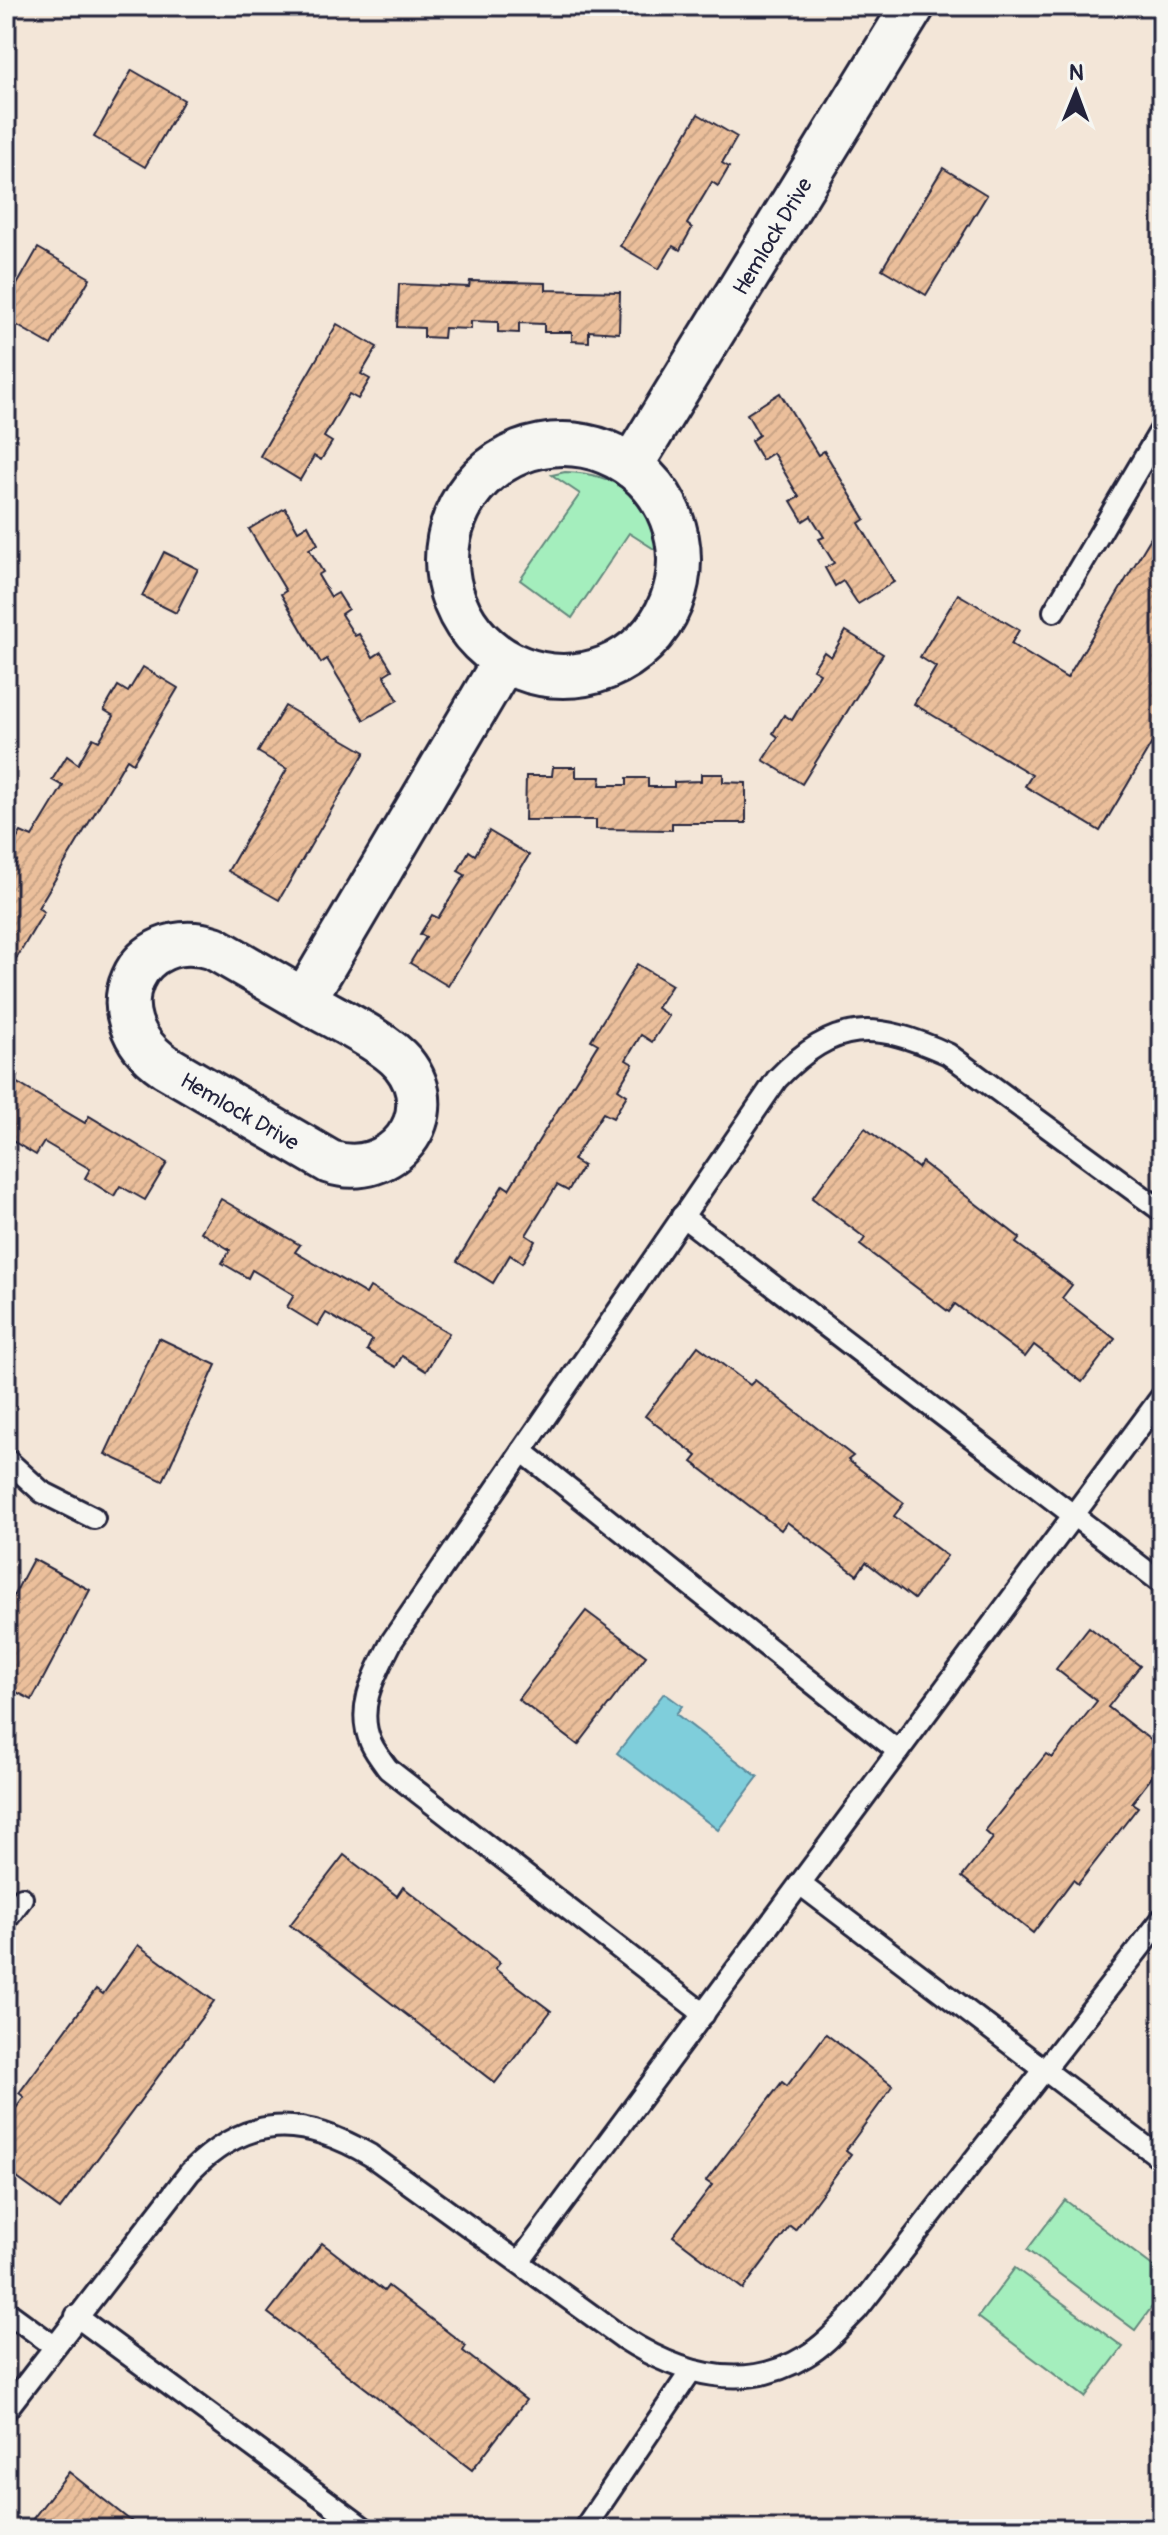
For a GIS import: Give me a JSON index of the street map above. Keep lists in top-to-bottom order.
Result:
{
  "streets": {
    "street": ["Hemlock Drive"]
  },
  "north": "top"
}
